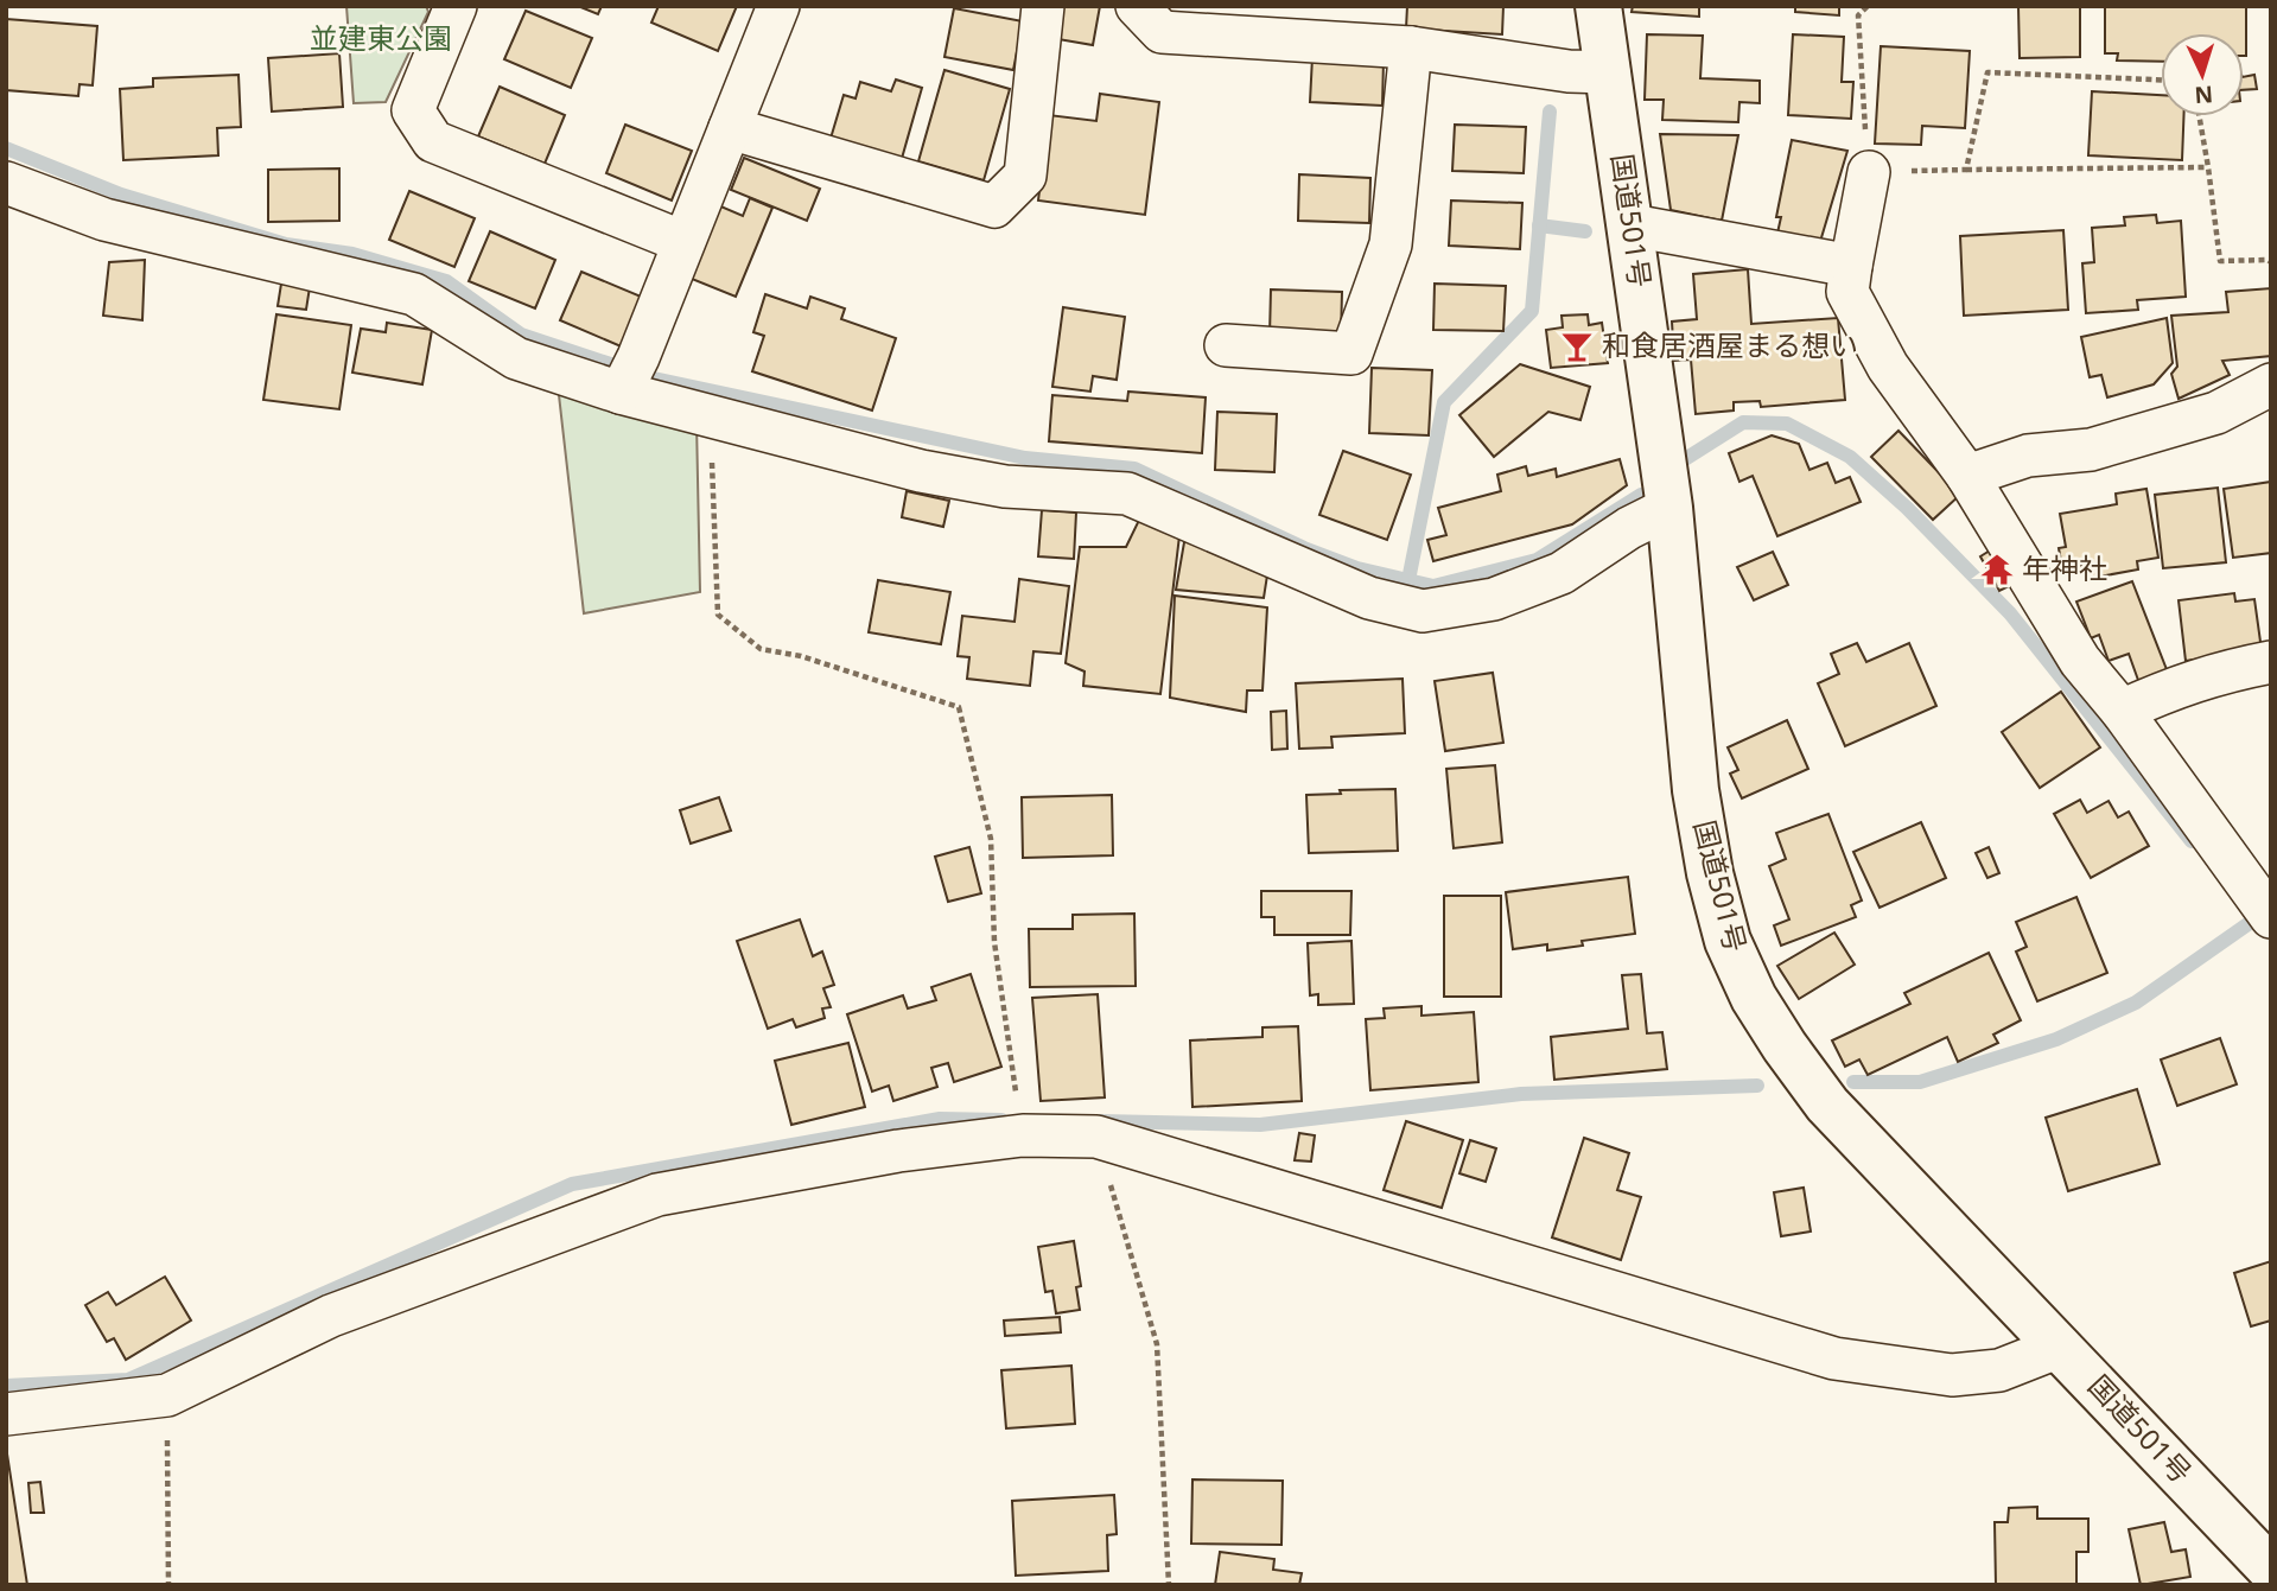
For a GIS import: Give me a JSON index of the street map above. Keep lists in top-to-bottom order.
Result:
{
  "streets": {
    "highway": ["国道501号"]
  },
  "parks": ["並建東公園"],
  "places": {
    "bar": ["和食居酒屋まる想い"],
    "temple": ["年神社"]
  },
  "north": "bottom"
}
